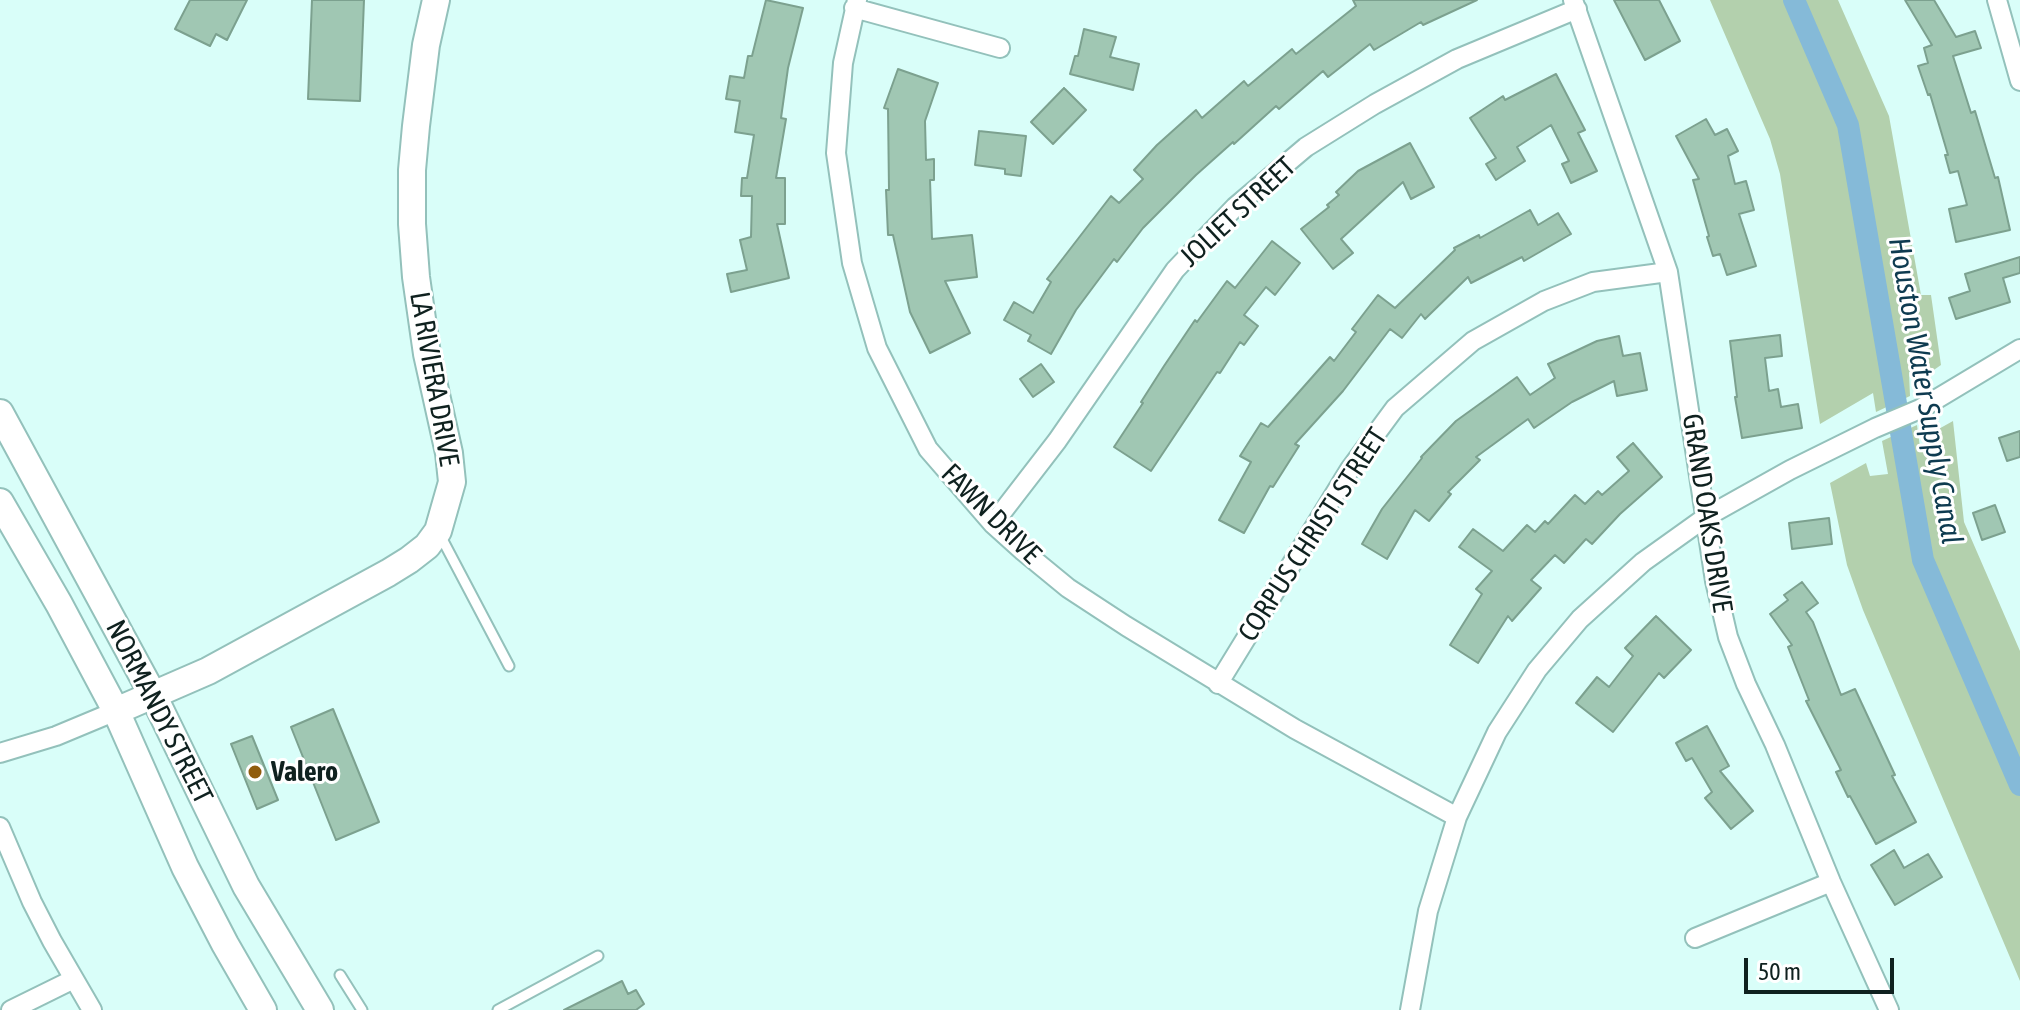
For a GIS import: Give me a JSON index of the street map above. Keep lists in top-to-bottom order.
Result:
{
  "streets": {
    "main road": ["LA RIVIERA DRIVE", "NORMANDY STREET"],
    "street": [
      "JOLIET STREET",
      "GRAND OAKS DRIVE",
      "FAWN DRIVE",
      "CORPUS CHRISTI STREET"
    ]
  },
  "crossings": [
    ["JOLIET STREET", "GRAND OAKS DRIVE"],
    ["JOLIET STREET", "FAWN DRIVE"],
    ["LA RIVIERA DRIVE", "NORMANDY STREET"],
    ["GRAND OAKS DRIVE", "CORPUS CHRISTI STREET"],
    ["FAWN DRIVE", "CORPUS CHRISTI STREET"]
  ],
  "water": ["Houston Water Supply Canal"],
  "places": ["Valero"],
  "scale_bar": "50 m"
}
